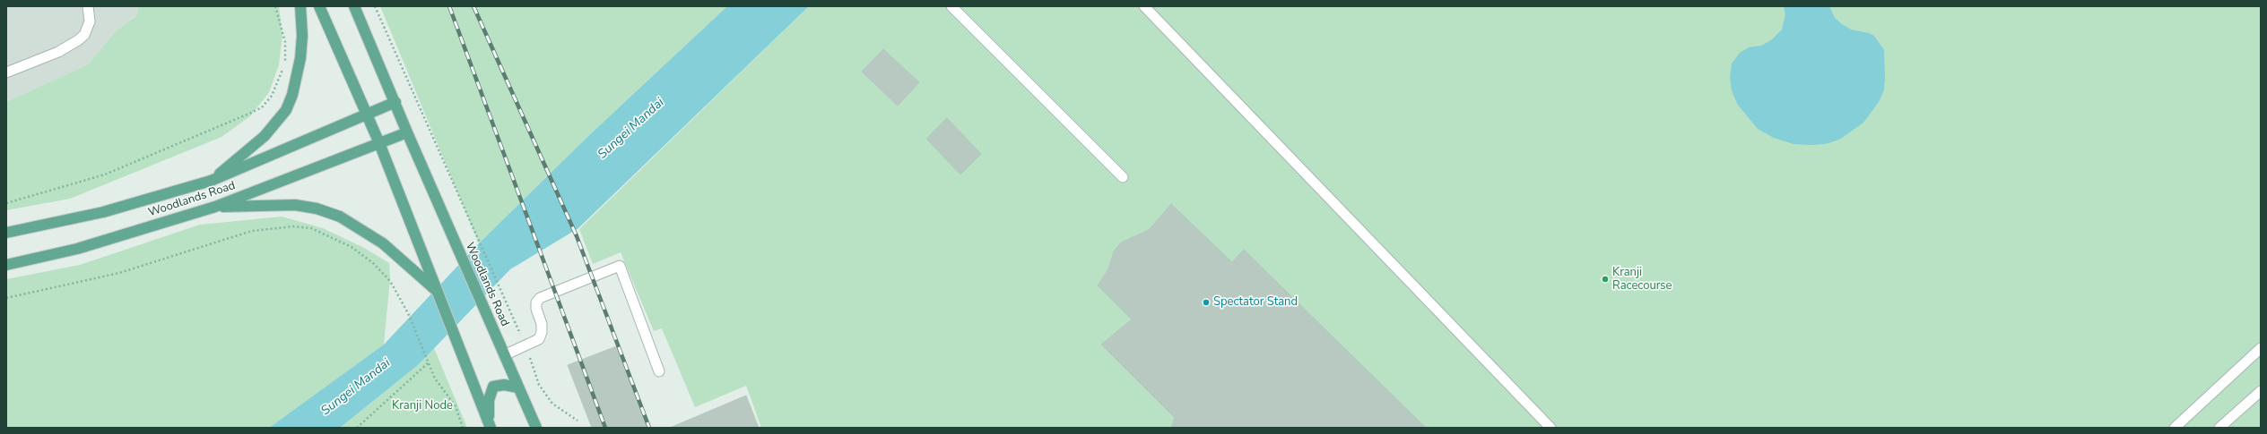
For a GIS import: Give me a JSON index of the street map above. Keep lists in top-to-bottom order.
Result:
{
  "streets": {
    "main road": ["Woodlands Road"]
  },
  "water": ["Sungei Mandai"],
  "parks": ["Kranji Node"],
  "places": ["Kranji Racecourse", "Spectator Stand"]
}
